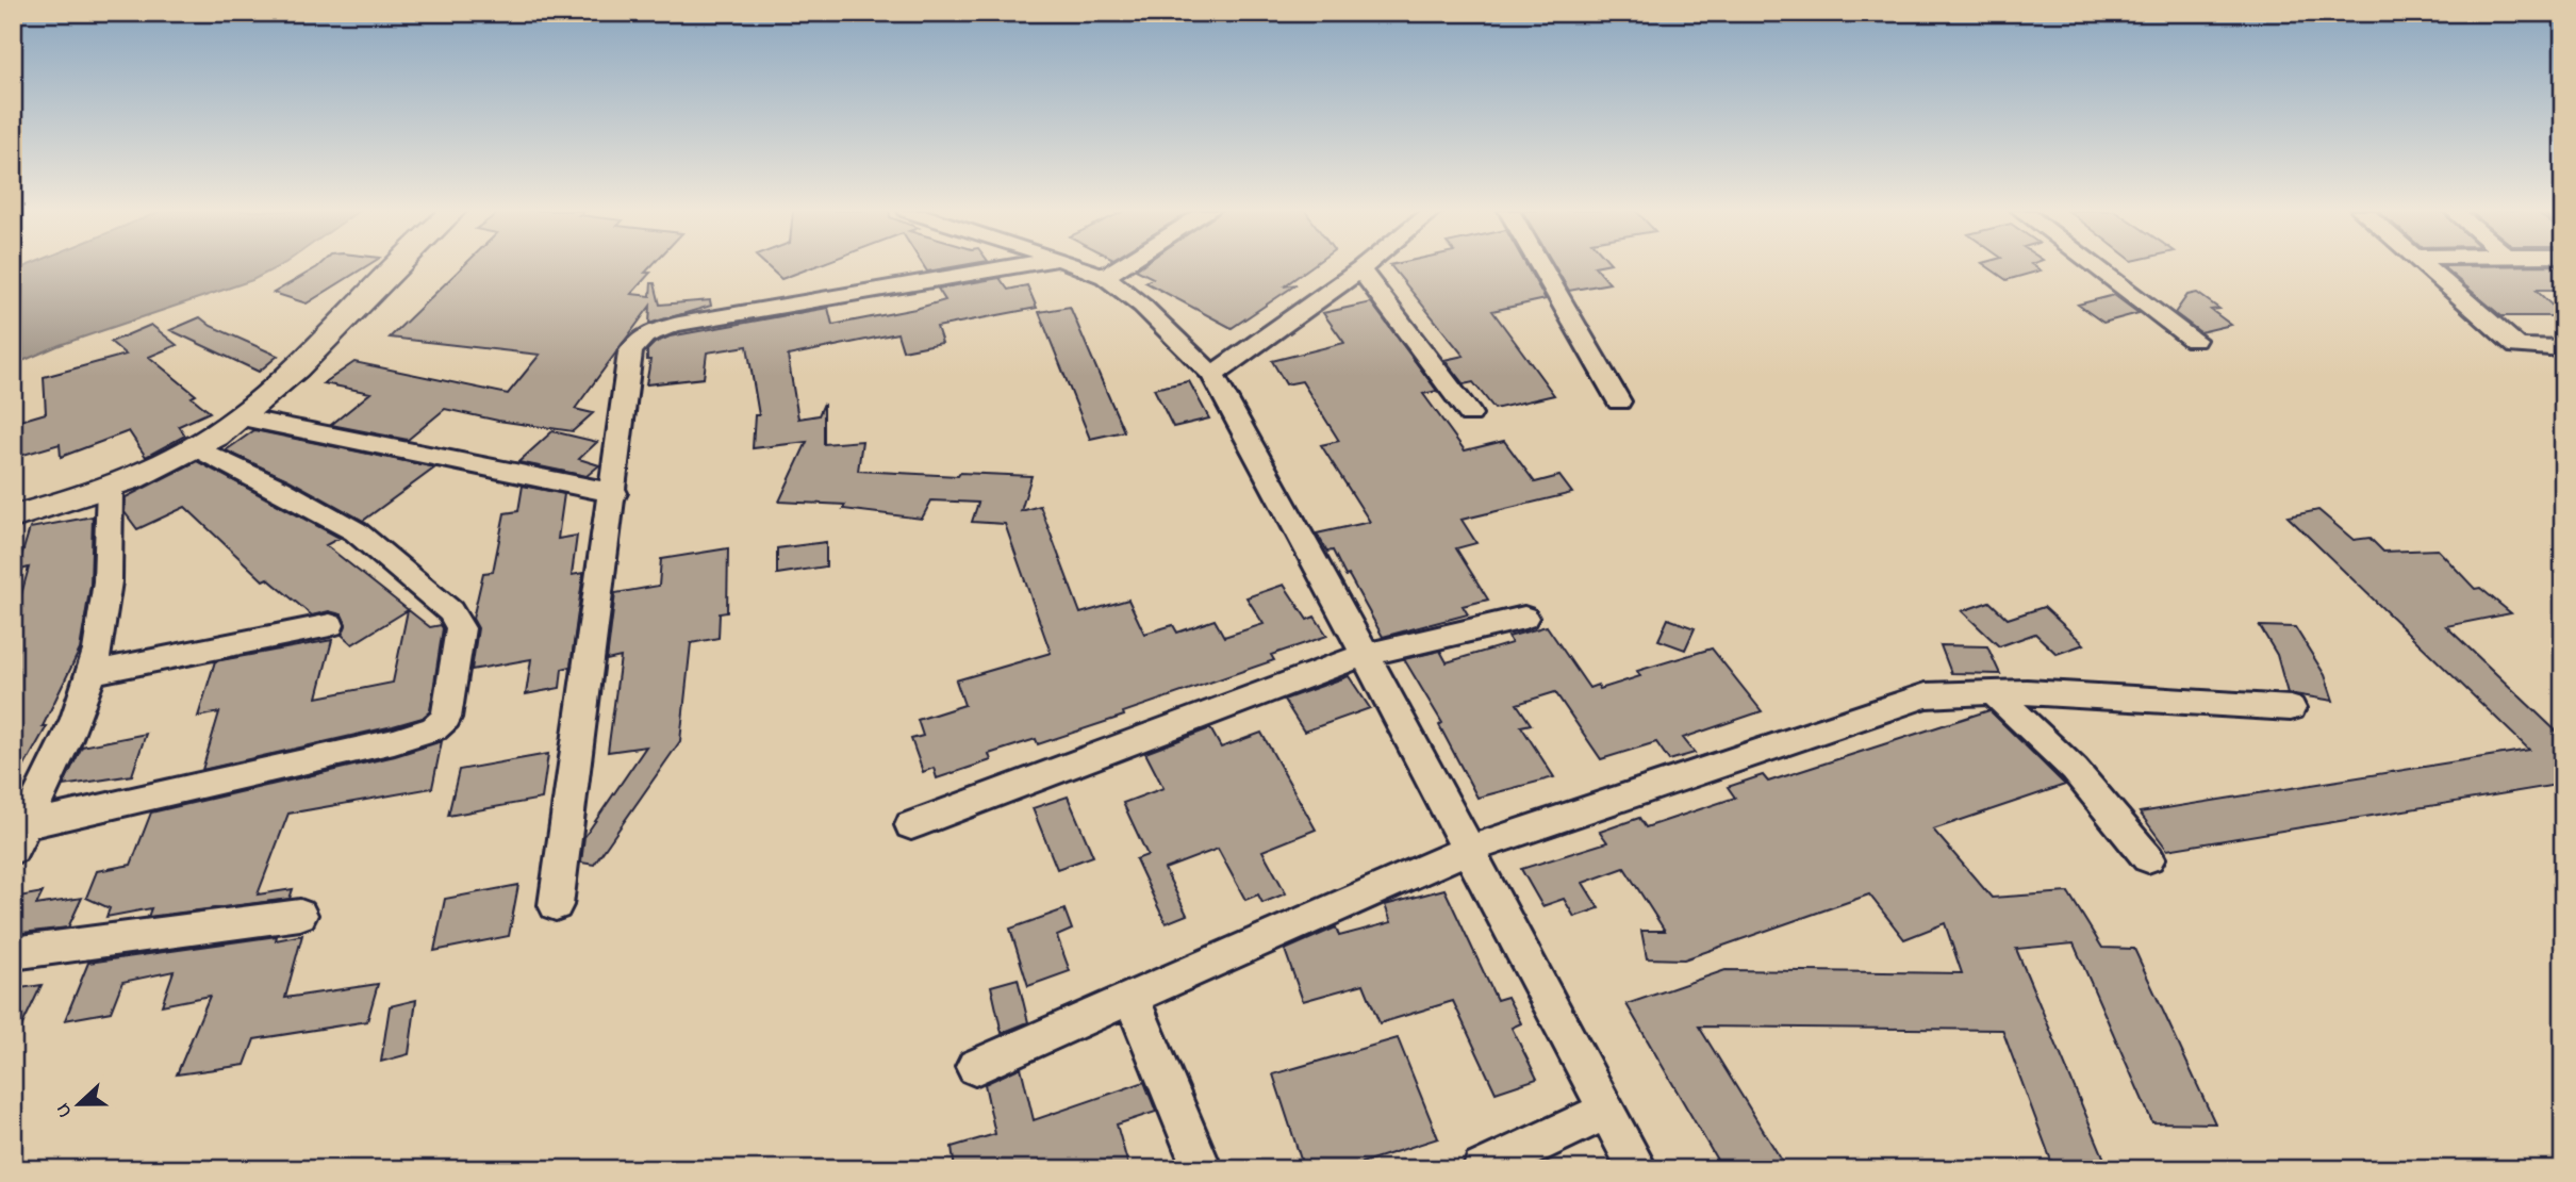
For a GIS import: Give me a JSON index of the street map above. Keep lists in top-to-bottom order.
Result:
{
  "north": "left"
}
